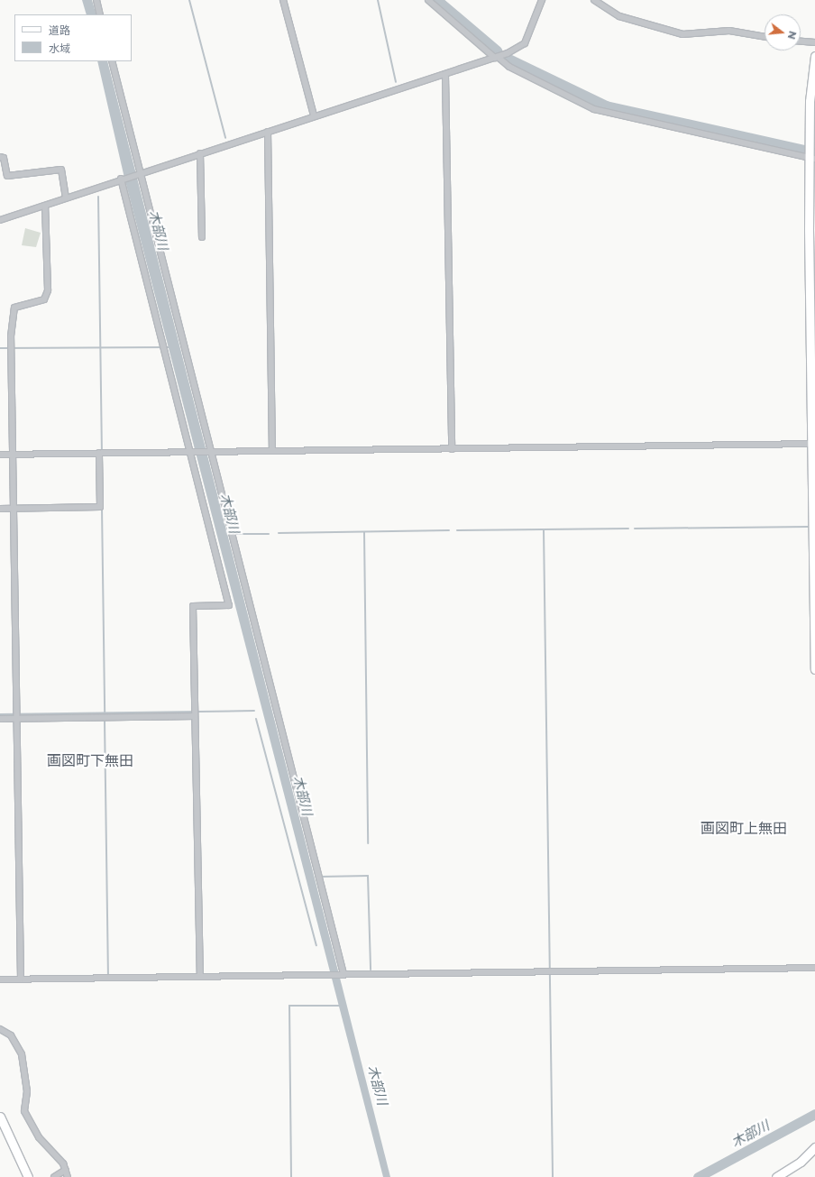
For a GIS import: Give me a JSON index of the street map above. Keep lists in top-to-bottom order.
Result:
{
  "districts": ["画図町下無田", "画図町上無田"],
  "water": ["木部川"],
  "legend": ["道路", "水域"],
  "north": "right"
}
